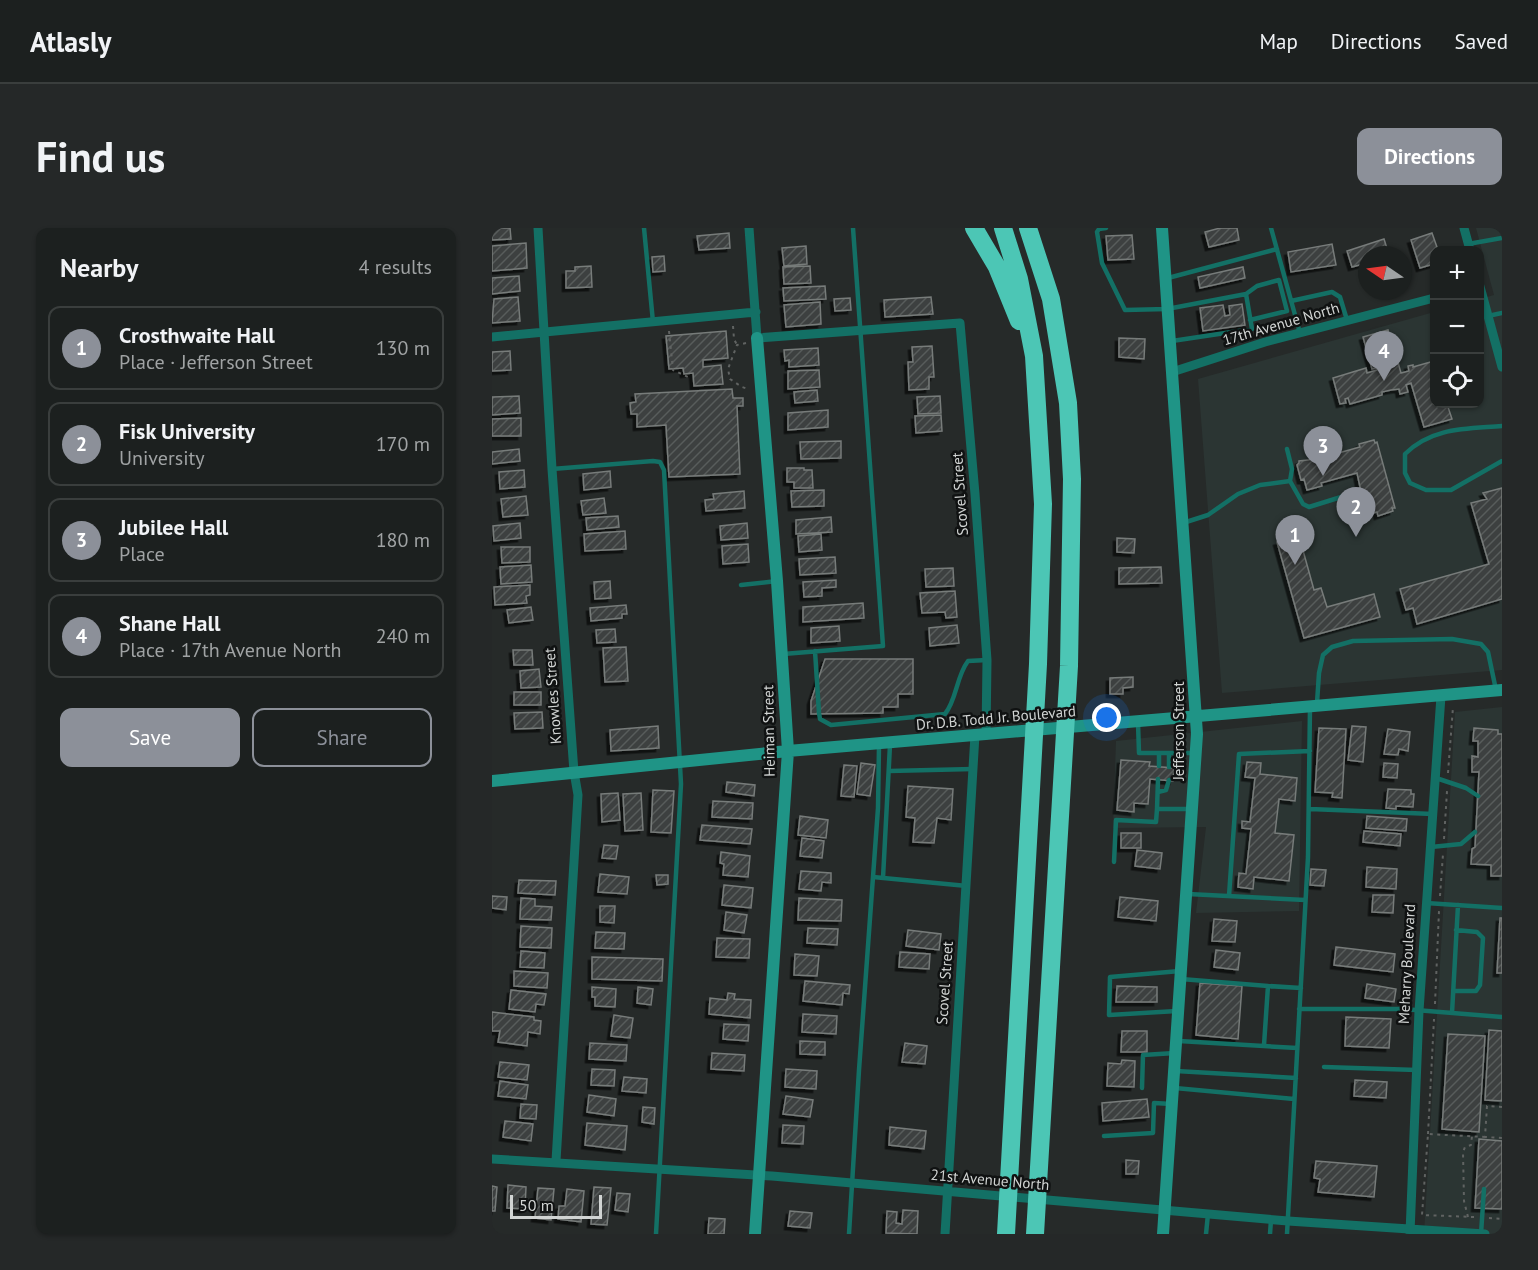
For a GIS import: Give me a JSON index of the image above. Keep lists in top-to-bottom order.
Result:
{
  "streets": {
    "main road": ["Dr. D.B. Todd Jr. Boulevard", "Heiman Street", "Jefferson Street"],
    "street": [
      "17th Avenue North",
      "Scovel Street",
      "Knowles Street",
      "Meharry Boulevard",
      "21st Avenue North"
    ]
  },
  "crossings": [
    ["17th Avenue North", "Jefferson Street"],
    ["Scovel Street", "Dr. D.B. Todd Jr. Boulevard"],
    ["Scovel Street", "21st Avenue North"],
    ["Knowles Street", "Dr. D.B. Todd Jr. Boulevard"],
    ["Knowles Street", "21st Avenue North"],
    ["Dr. D.B. Todd Jr. Boulevard", "Heiman Street"],
    ["Dr. D.B. Todd Jr. Boulevard", "Jefferson Street"],
    ["Dr. D.B. Todd Jr. Boulevard", "Meharry Boulevard"],
    ["Heiman Street", "21st Avenue North"],
    ["Jefferson Street", "21st Avenue North"],
    ["Meharry Boulevard", "21st Avenue North"]
  ],
  "scale_bar": "50 m",
  "north": "left",
  "page": {
    "header": "Atlasly",
    "nav": ["Map", "Directions", "Saved"],
    "buttons": [
      "Directions",
      ["Save", "Share"]
    ],
    "title": "Find us",
    "heading": ["Nearby", "4 results"],
    "map_buttons": ["+", "−"],
    "list": [
      {
        "mark": "1",
        "name": "Crosthwaite Hall",
        "note": "Place · Jefferson Street",
        "value": "130 m"
      },
      {
        "mark": "2",
        "name": "Fisk University",
        "note": "University",
        "value": "170 m"
      },
      {
        "mark": "3",
        "name": "Jubilee Hall",
        "note": "Place",
        "value": "180 m"
      },
      {
        "mark": "4",
        "name": "Shane Hall",
        "note": "Place · 17th Avenue North",
        "value": "240 m"
      }
    ],
    "pins": [
      "4",
      "3",
      "2",
      "1"
    ],
    "scale": "50 m"
  }
}
